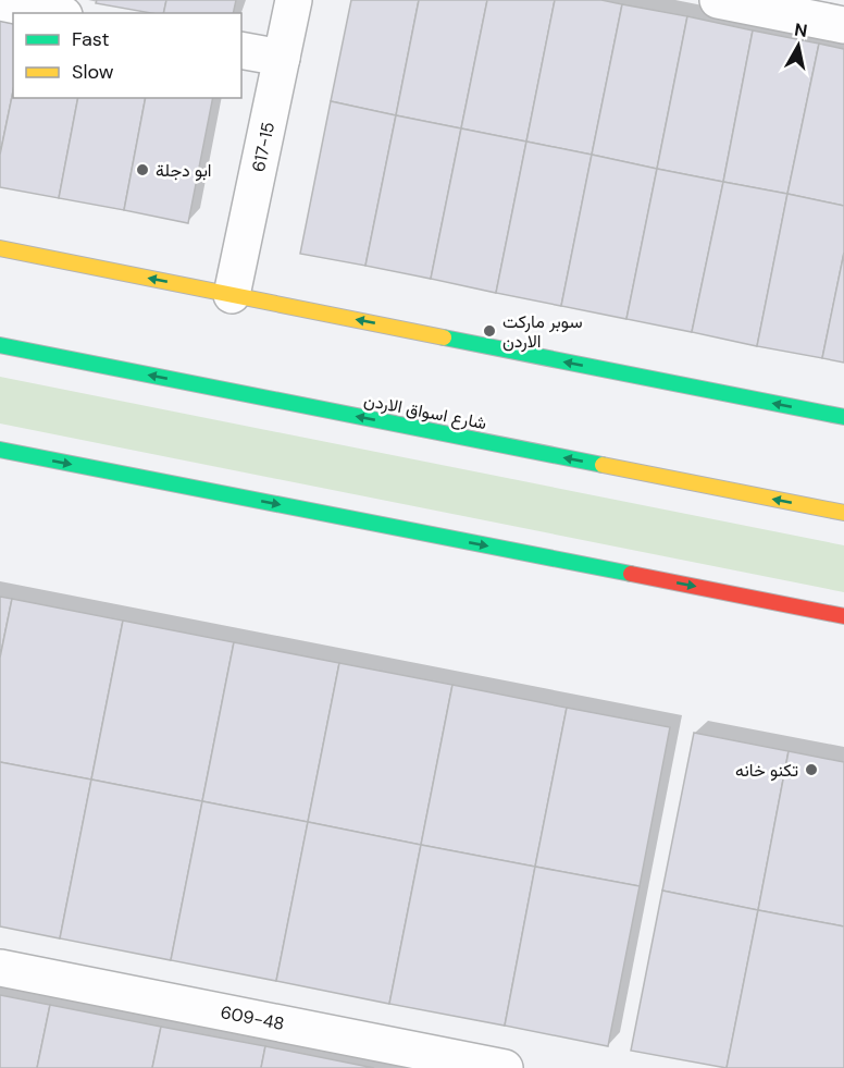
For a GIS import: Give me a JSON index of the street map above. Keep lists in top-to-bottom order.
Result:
{
  "streets": {
    "main road": ["شارع اسواق الاردن"],
    "street": ["617-15", "609-48"]
  },
  "places": ["ابو دجلة", "سوبر ماركت الاردن", "تكنو خانه"],
  "legend": ["Fast", "Slow"],
  "north": "top"
}
